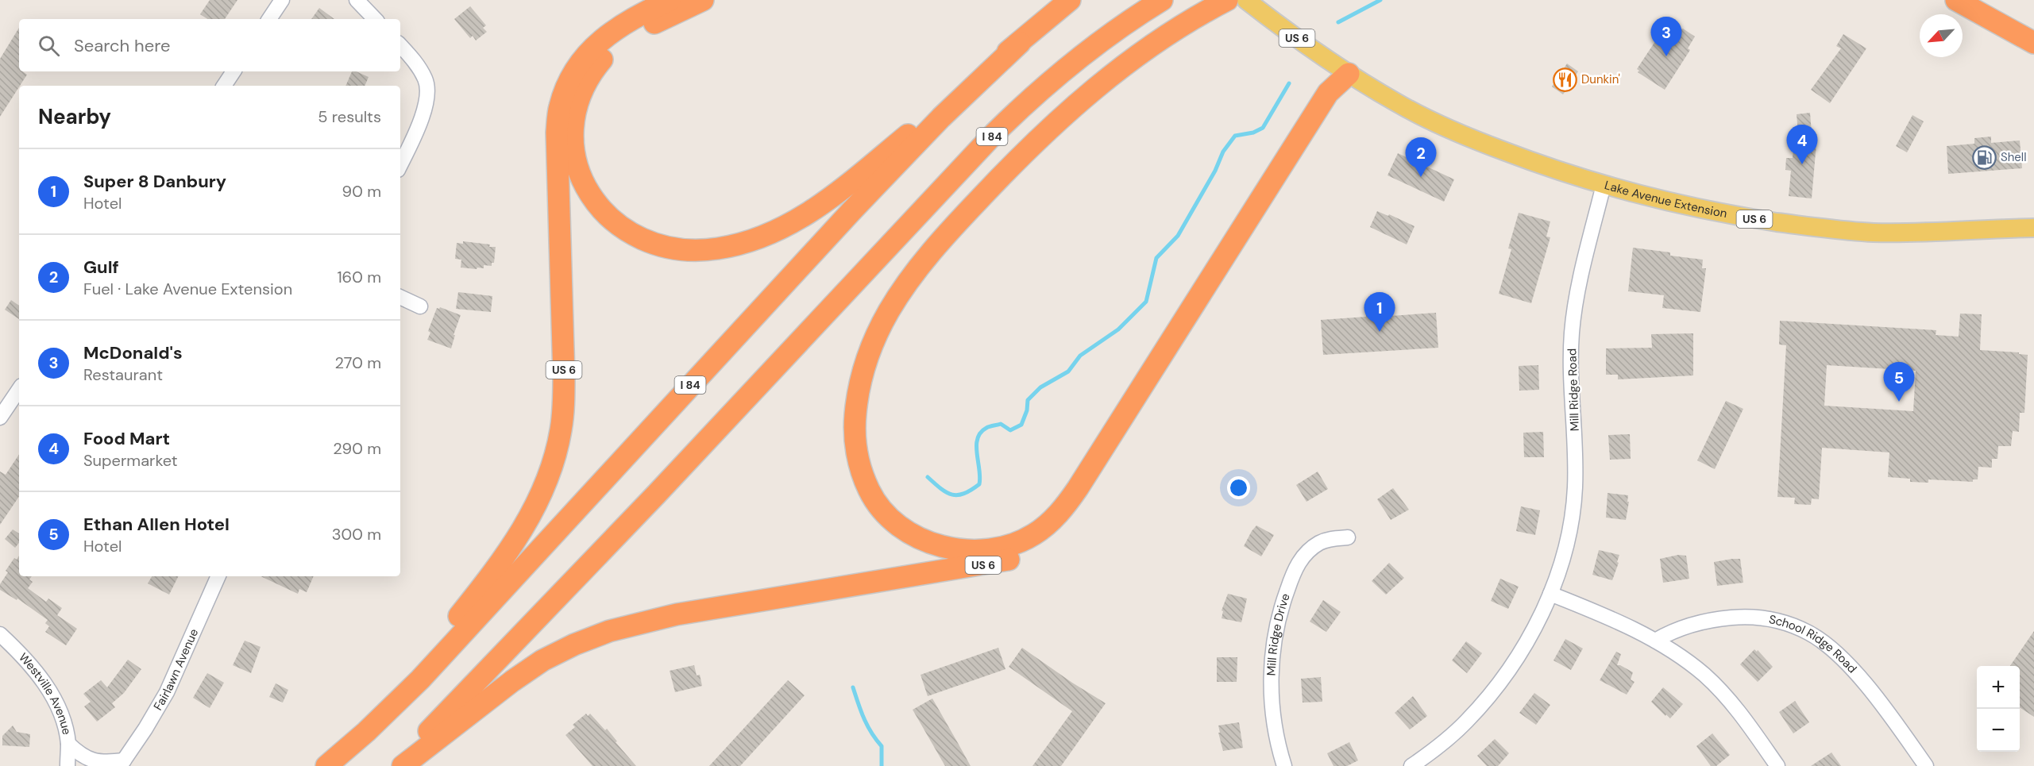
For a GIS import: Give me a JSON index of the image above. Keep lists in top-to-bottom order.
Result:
{
  "streets": {
    "highway": ["US 6", "I 84"],
    "main road": ["Lake Avenue Extension"],
    "street": [
      "Mill Ridge Road",
      "Mill Ridge Drive",
      "School Ridge Road",
      "Fairlawn Avenue",
      "Westville Avenue"
    ]
  },
  "crossings": [
    ["US 6", "I 84"],
    ["US 6", "Lake Avenue Extension"],
    ["Lake Avenue Extension", "Mill Ridge Road"],
    ["Fairlawn Avenue", "Westville Avenue"]
  ],
  "places": {
    "restaurant": ["Dunkin'"],
    "fuel station": ["Shell"]
  },
  "north": "bottom left",
  "page": {
    "pins": [
      "3",
      "4",
      "2",
      "1",
      "5"
    ],
    "search": "Search here",
    "heading": ["Nearby", "5 results"],
    "list": [
      {
        "mark": "1",
        "name": "Super 8 Danbury",
        "note": "Hotel",
        "value": "90 m"
      },
      {
        "mark": "2",
        "name": "Gulf",
        "note": "Fuel · Lake Avenue Extension",
        "value": "160 m"
      },
      {
        "mark": "3",
        "name": "McDonald's",
        "note": "Restaurant",
        "value": "270 m"
      },
      {
        "mark": "4",
        "name": "Food Mart",
        "note": "Supermarket",
        "value": "290 m"
      },
      {
        "mark": "5",
        "name": "Ethan Allen Hotel",
        "note": "Hotel",
        "value": "300 m"
      }
    ],
    "map_buttons": ["+", "−"]
  }
}
